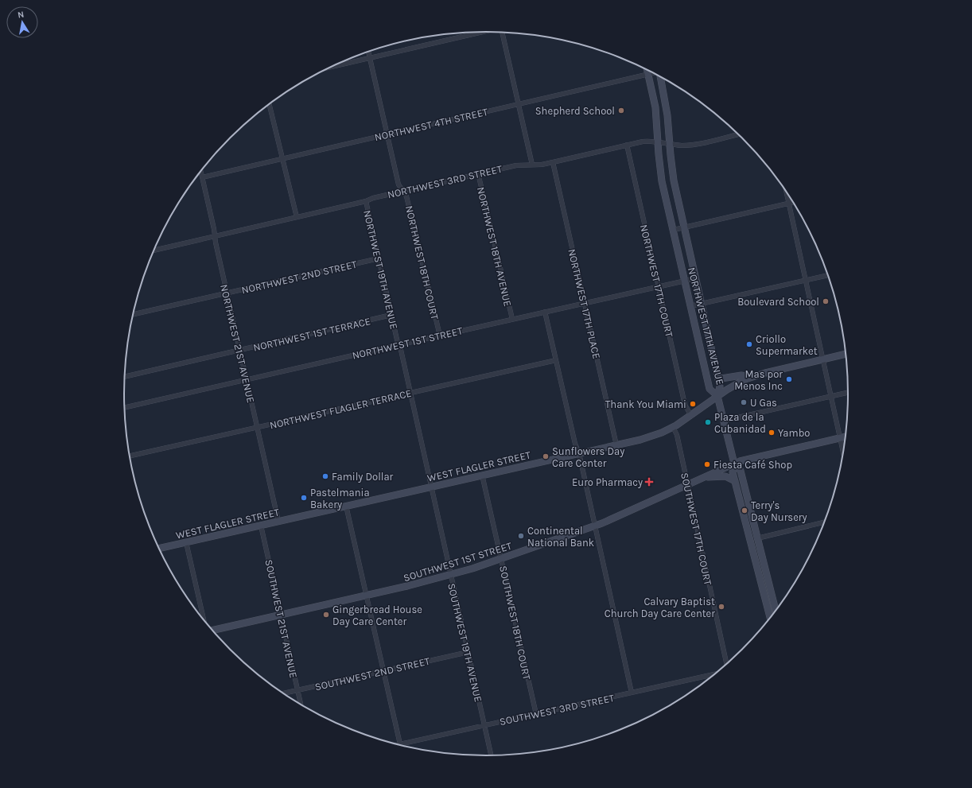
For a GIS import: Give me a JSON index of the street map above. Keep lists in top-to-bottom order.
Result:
{
  "streets": {
    "main road": ["NORTHWEST 17TH AVENUE", "WEST FLAGLER STREET", "SOUTHWEST 1ST STREET"],
    "street": [
      "NORTHWEST 4TH STREET",
      "NORTHWEST 3RD STREET",
      "NORTHWEST 18TH AVENUE",
      "NORTHWEST 18TH COURT",
      "NORTHWEST 19TH AVENUE",
      "NORTHWEST 2ND STREET",
      "NORTHWEST 17TH COURT",
      "NORTHWEST 17TH PLACE",
      "NORTHWEST 1ST TERRACE",
      "NORTHWEST 1ST STREET",
      "NORTHWEST 21ST AVENUE",
      "NORTHWEST FLAGLER TERRACE",
      "SOUTHWEST 17TH COURT",
      "SOUTHWEST 21ST AVENUE",
      "SOUTHWEST 18TH COURT",
      "SOUTHWEST 19TH AVENUE",
      "SOUTHWEST 2ND STREET",
      "SOUTHWEST 3RD STREET"
    ]
  },
  "crossings": [
    ["NORTHWEST 4TH STREET", "NORTHWEST 17TH AVENUE"],
    ["NORTHWEST 4TH STREET", "NORTHWEST 21ST AVENUE"],
    ["NORTHWEST 3RD STREET", "NORTHWEST 18TH AVENUE"],
    ["NORTHWEST 3RD STREET", "NORTHWEST 18TH COURT"],
    ["NORTHWEST 3RD STREET", "NORTHWEST 19TH AVENUE"],
    ["NORTHWEST 3RD STREET", "NORTHWEST 17TH COURT"],
    ["NORTHWEST 3RD STREET", "NORTHWEST 17TH PLACE"],
    ["NORTHWEST 3RD STREET", "NORTHWEST 17TH AVENUE"],
    ["NORTHWEST 3RD STREET", "NORTHWEST 21ST AVENUE"],
    ["NORTHWEST 18TH AVENUE", "NORTHWEST 1ST STREET"],
    ["NORTHWEST 18TH COURT", "NORTHWEST 1ST STREET"],
    ["NORTHWEST 19TH AVENUE", "NORTHWEST 2ND STREET"],
    ["NORTHWEST 19TH AVENUE", "NORTHWEST 1ST TERRACE"],
    ["NORTHWEST 19TH AVENUE", "NORTHWEST 1ST STREET"],
    ["NORTHWEST 19TH AVENUE", "NORTHWEST FLAGLER TERRACE"],
    ["NORTHWEST 19TH AVENUE", "WEST FLAGLER STREET"],
    ["NORTHWEST 19TH AVENUE", "SOUTHWEST 19TH AVENUE"],
    ["NORTHWEST 2ND STREET", "NORTHWEST 21ST AVENUE"],
    ["NORTHWEST 17TH COURT", "NORTHWEST 1ST STREET"],
    ["NORTHWEST 17TH COURT", "WEST FLAGLER STREET"],
    ["NORTHWEST 17TH PLACE", "NORTHWEST 1ST STREET"],
    ["NORTHWEST 17TH PLACE", "WEST FLAGLER STREET"],
    ["NORTHWEST 17TH AVENUE", "NORTHWEST 1ST STREET"],
    ["NORTHWEST 17TH AVENUE", "WEST FLAGLER STREET"],
    ["NORTHWEST 1ST TERRACE", "NORTHWEST 21ST AVENUE"],
    ["NORTHWEST 1ST STREET", "NORTHWEST 21ST AVENUE"],
    ["NORTHWEST 21ST AVENUE", "NORTHWEST FLAGLER TERRACE"],
    ["NORTHWEST 21ST AVENUE", "WEST FLAGLER STREET"],
    ["WEST FLAGLER STREET", "SOUTHWEST 17TH COURT"],
    ["WEST FLAGLER STREET", "SOUTHWEST 21ST AVENUE"],
    ["WEST FLAGLER STREET", "SOUTHWEST 18TH COURT"],
    ["WEST FLAGLER STREET", "SOUTHWEST 19TH AVENUE"],
    ["SOUTHWEST 17TH COURT", "SOUTHWEST 1ST STREET"],
    ["SOUTHWEST 1ST STREET", "SOUTHWEST 21ST AVENUE"],
    ["SOUTHWEST 1ST STREET", "SOUTHWEST 18TH COURT"],
    ["SOUTHWEST 1ST STREET", "SOUTHWEST 19TH AVENUE"],
    ["SOUTHWEST 21ST AVENUE", "SOUTHWEST 2ND STREET"],
    ["SOUTHWEST 18TH COURT", "SOUTHWEST 3RD STREET"],
    ["SOUTHWEST 19TH AVENUE", "SOUTHWEST 2ND STREET"],
    ["SOUTHWEST 19TH AVENUE", "SOUTHWEST 3RD STREET"]
  ],
  "places": {
    "other": [
      "Shepherd School",
      "Boulevard School",
      "Criollo Supermarket",
      "Mas por Menos Inc",
      "U Gas",
      "Thank You Miami",
      "Plaza de la Cubanidad",
      "Yambo",
      "Sunflowers Day Care Center",
      "Fiesta Café Shop",
      "Family Dollar",
      "Pastelmania Bakery",
      "Terry's Day Nursery",
      "Continental National Bank",
      "Calvary Baptist Church Day Care Center",
      "Gingerbread House Day Care Center"
    ],
    "health": ["Euro Pharmacy"]
  },
  "north": "top"
}
